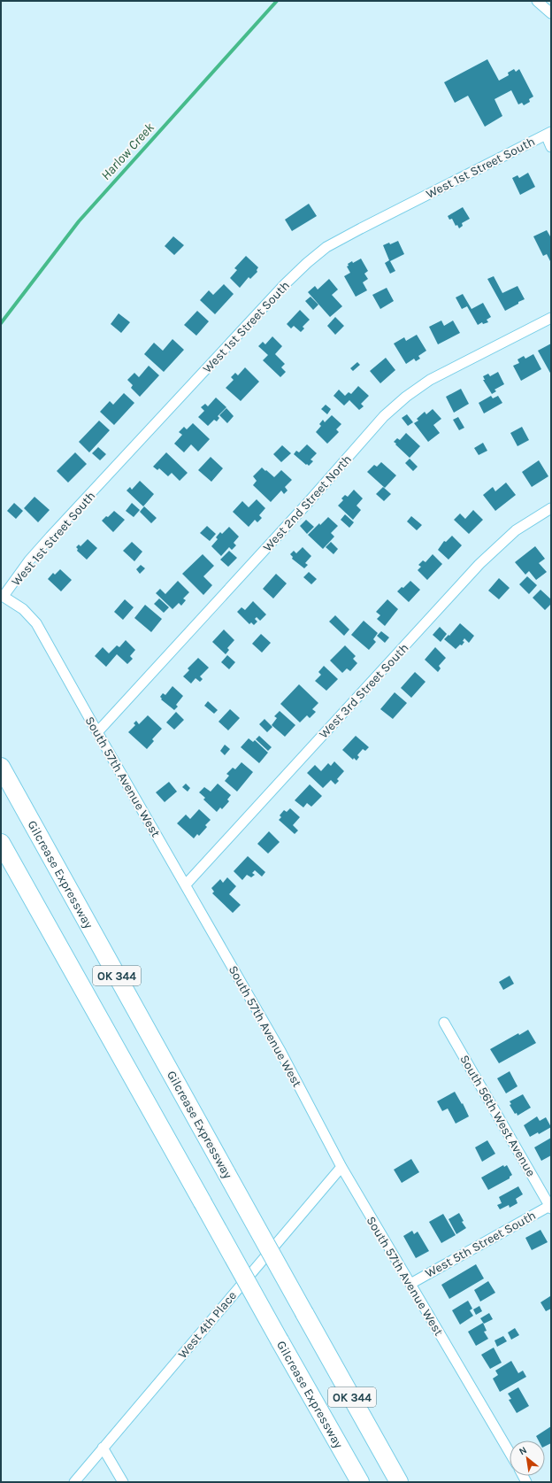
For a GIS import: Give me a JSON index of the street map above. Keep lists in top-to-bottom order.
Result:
{
  "streets": {
    "highway": ["Gilcrease Expressway", "OK 344"],
    "street": [
      "West 1st Street South",
      "West 2nd Street North",
      "West 3rd Street South",
      "South 57th Avenue West",
      "South 56th West Avenue",
      "West 5th Street South",
      "West 4th Place"
    ]
  },
  "crossings": [
    ["West 1st Street South", "South 57th Avenue West"],
    ["West 2nd Street North", "South 57th Avenue West"],
    ["West 3rd Street South", "South 57th Avenue West"],
    ["South 57th Avenue West", "West 5th Street South"],
    ["South 57th Avenue West", "West 4th Place"],
    ["South 56th West Avenue", "West 5th Street South"]
  ],
  "water": ["Harlow Creek"],
  "north": "top left"
}
